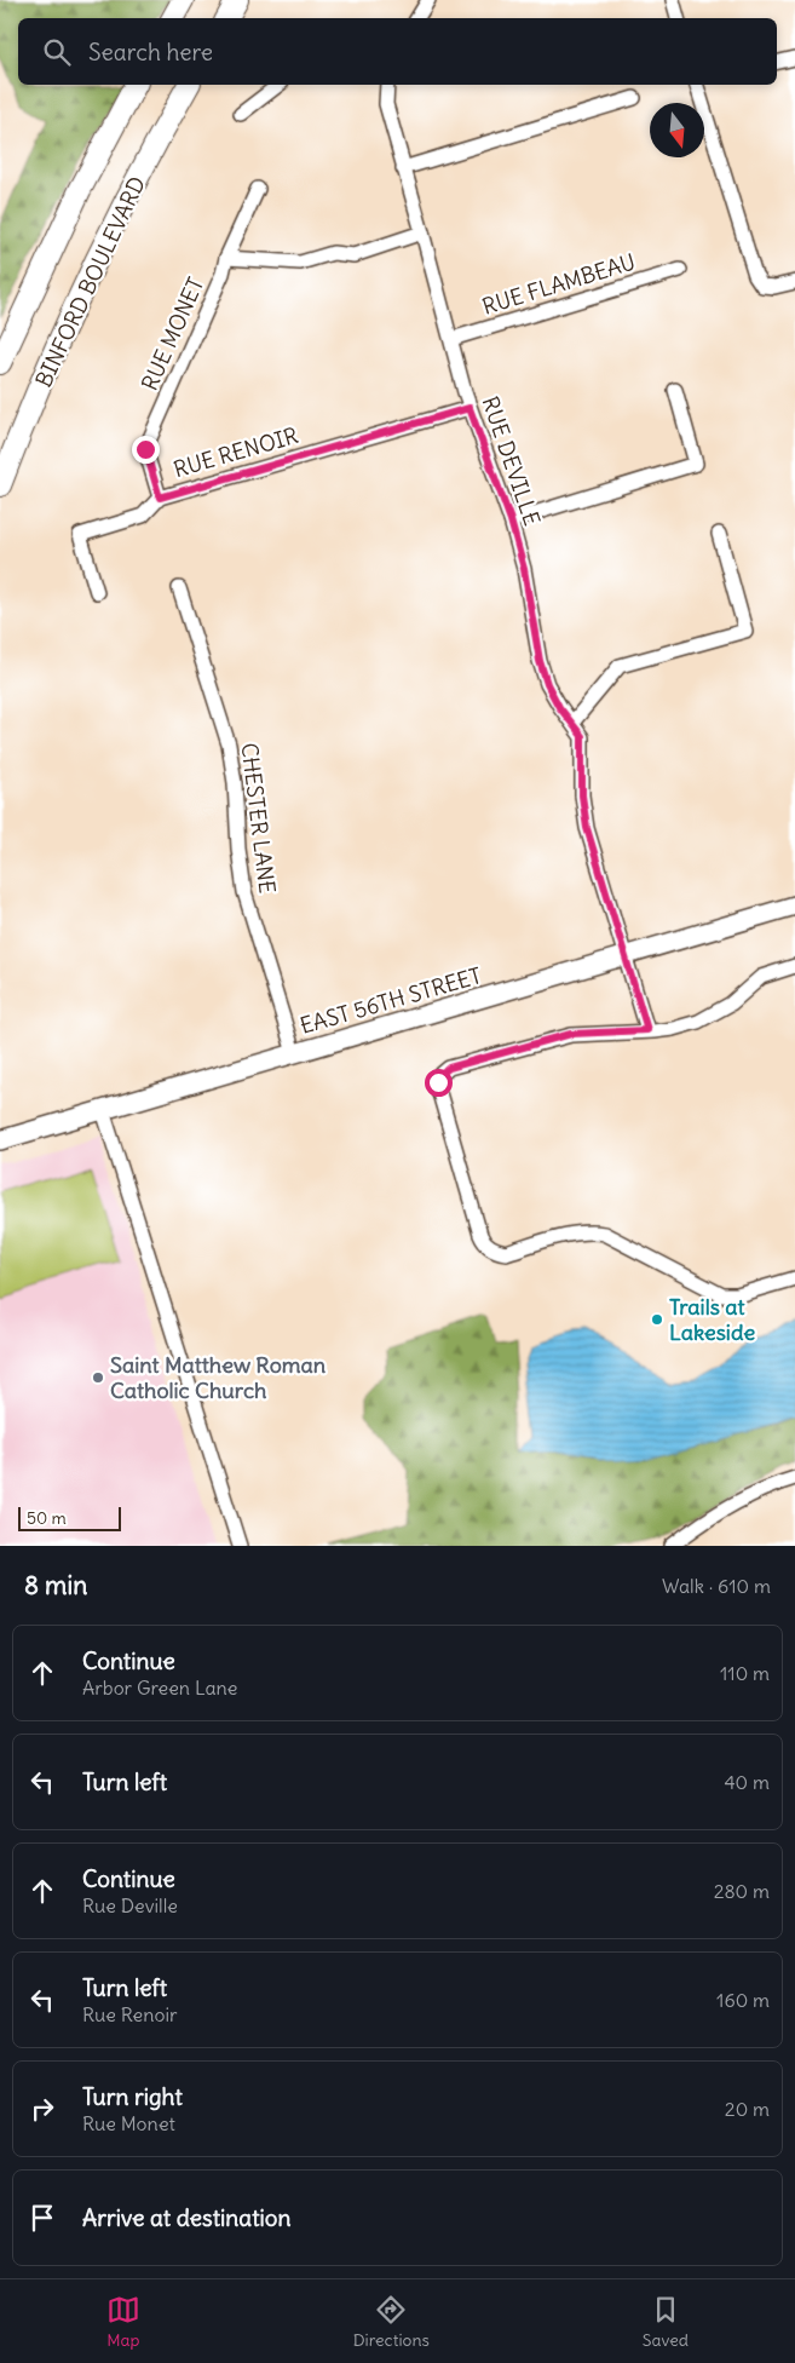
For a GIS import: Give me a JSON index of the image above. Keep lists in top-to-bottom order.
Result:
{
  "streets": {
    "main road": ["BINFORD BOULEVARD"],
    "street": [
      "RUE FLAMBEAU",
      "RUE MONET",
      "RUE RENOIR",
      "RUE DEVILLE",
      "CHESTER LANE",
      "EAST 56TH STREET"
    ]
  },
  "crossings": [
    ["RUE FLAMBEAU", "RUE DEVILLE"],
    ["RUE MONET", "RUE RENOIR"],
    ["RUE RENOIR", "RUE DEVILLE"],
    ["RUE DEVILLE", "EAST 56TH STREET"],
    ["CHESTER LANE", "EAST 56TH STREET"]
  ],
  "places": ["Trails at Lakeside", "Saint Matthew Roman Catholic Church"],
  "scale_bar": "50 m",
  "north": "bottom",
  "page": {
    "search": "Search here",
    "scale": "50 m",
    "heading": ["8 min", "Walk · 610 m"],
    "list": [
      ["Continue", "Arbor Green Lane", "110 m"],
      ["Turn left", "40 m"],
      ["Continue", "Rue Deville", "280 m"],
      ["Turn left", "Rue Renoir", "160 m"],
      ["Turn right", "Rue Monet", "20 m"],
      "Arrive at destination"
    ],
    "nav": ["Map", "Directions", "Saved"]
  }
}
